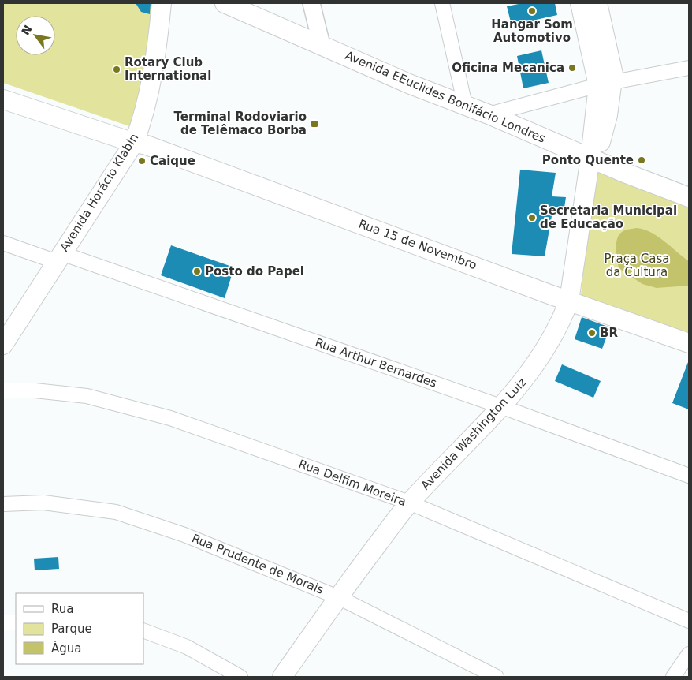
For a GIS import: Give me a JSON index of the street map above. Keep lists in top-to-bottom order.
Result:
{
  "streets": {
    "main road": [
      "Avenida EEuclides Bonifácio Londres",
      "Avenida Horácio Klabin",
      "Rua 15 de Novembro",
      "Avenida Washington Luiz"
    ],
    "street": ["Rua Arthur Bernardes", "Rua Delfim Moreira", "Rua Prudente de Morais"]
  },
  "crossings": [
    ["Avenida EEuclides Bonifácio Londres", "Avenida Washington Luiz"],
    ["Avenida Horácio Klabin", "Rua 15 de Novembro"],
    ["Avenida Horácio Klabin", "Rua Arthur Bernardes"],
    ["Rua 15 de Novembro", "Avenida Washington Luiz"],
    ["Rua Arthur Bernardes", "Avenida Washington Luiz"],
    ["Avenida Washington Luiz", "Rua Delfim Moreira"],
    ["Avenida Washington Luiz", "Rua Prudente de Morais"]
  ],
  "parks": ["Praça Casa da Cultura"],
  "places": {
    "other": [
      "Hangar Som Automotivo",
      "Oficina Mecanica",
      "Rotary Club International",
      "Ponto Quente",
      "Caique",
      "Secretaria Municipal de Educação",
      "Posto do Papel",
      "BR"
    ],
    "transit": ["Terminal Rodoviario de Telêmaco Borba"]
  },
  "legend": ["Rua", "Parque", "Água"],
  "north": "top left"
}
